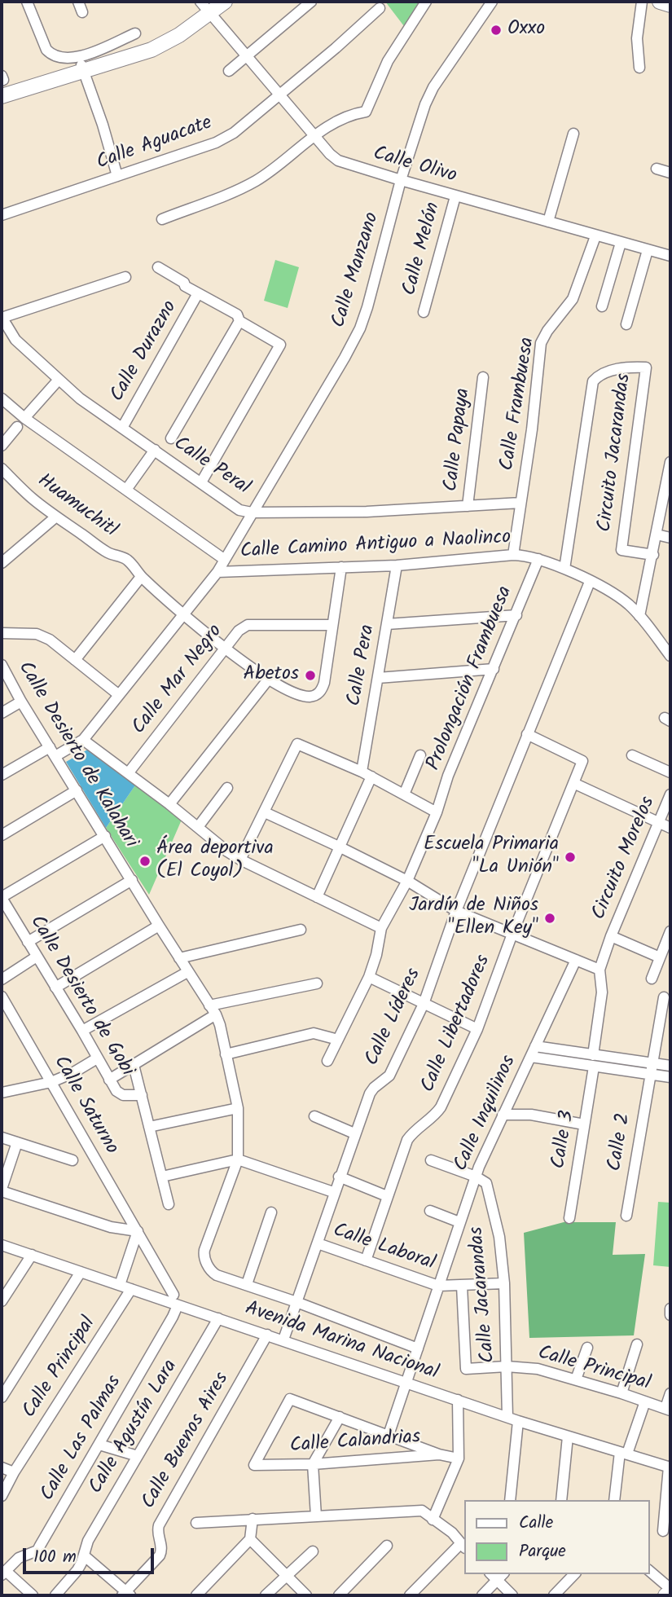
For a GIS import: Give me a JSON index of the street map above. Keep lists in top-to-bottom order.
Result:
{
  "streets": {
    "street": [
      "Calle Aguacate",
      "Calle Olivo",
      "Calle Melón",
      "Calle Manzano",
      "Calle Durazno",
      "Calle Frambuesa",
      "Calle Papaya",
      "Circuito Jacarandas",
      "Calle Peral",
      "Huamuchitl",
      "Calle Camino Antiguo a Naolinco",
      "Calle Pera",
      "Prolongación Frambuesa",
      "Calle Mar Negro",
      "Calle Desierto de Kalahari",
      "Circuito Morelos",
      "Calle Desierto de Gobi",
      "Calle Líderes",
      "Calle Libertadores",
      "Calle Saturno",
      "Calle Inquilinos",
      "Calle 3",
      "Calle 2",
      "Calle Laboral",
      "Calle Jacarandas",
      "Avenida Marina Nacional",
      "Calle Principal",
      "Calle Agustín Lara",
      "Calle Las Palmas",
      "Calle Buenos Aires",
      "Calle Calandrias"
    ]
  },
  "crossings": [
    ["Calle Aguacate", "Calle Olivo"],
    ["Calle Olivo", "Calle Melón"],
    ["Calle Olivo", "Calle Manzano"],
    ["Calle Olivo", "Calle Frambuesa"],
    ["Calle Manzano", "Calle Peral"],
    ["Calle Manzano", "Huamuchitl"],
    ["Calle Manzano", "Calle Camino Antiguo a Naolinco"],
    ["Calle Durazno", "Calle Peral"],
    ["Calle Frambuesa", "Calle Peral"],
    ["Calle Frambuesa", "Calle Camino Antiguo a Naolinco"],
    ["Calle Papaya", "Calle Peral"],
    ["Circuito Jacarandas", "Calle Camino Antiguo a Naolinco"],
    ["Huamuchitl", "Calle Mar Negro"],
    ["Calle Camino Antiguo a Naolinco", "Calle Pera"],
    ["Calle Camino Antiguo a Naolinco", "Prolongación Frambuesa"],
    ["Calle Camino Antiguo a Naolinco", "Calle Líderes"],
    ["Calle Desierto de Kalahari", "Calle Líderes"],
    ["Calle Desierto de Kalahari", "Calle Inquilinos"],
    ["Calle Líderes", "Calle Libertadores"],
    ["Calle Líderes", "Calle Laboral"],
    ["Calle Líderes", "Avenida Marina Nacional"],
    ["Calle Libertadores", "Calle Laboral"],
    ["Calle Inquilinos", "Calle Laboral"],
    ["Calle Inquilinos", "Calle Jacarandas"],
    ["Calle Inquilinos", "Avenida Marina Nacional"],
    ["Calle Laboral", "Calle Jacarandas"],
    ["Calle Laboral", "Calle Principal"],
    ["Calle Jacarandas", "Avenida Marina Nacional"],
    ["Calle Jacarandas", "Calle Principal"],
    ["Avenida Marina Nacional", "Calle Principal"],
    ["Avenida Marina Nacional", "Calle Agustín Lara"],
    ["Avenida Marina Nacional", "Calle Las Palmas"],
    ["Avenida Marina Nacional", "Calle Buenos Aires"]
  ],
  "places": [
    "Oxxo",
    "Abetos",
    "Escuela Primaria \"La Unión\"",
    "Área deportiva (El Coyol)",
    "Jardín de Niños \"Ellen Key\""
  ],
  "legend": ["Calle", "Parque"],
  "scale_bar": "100 m"
}
